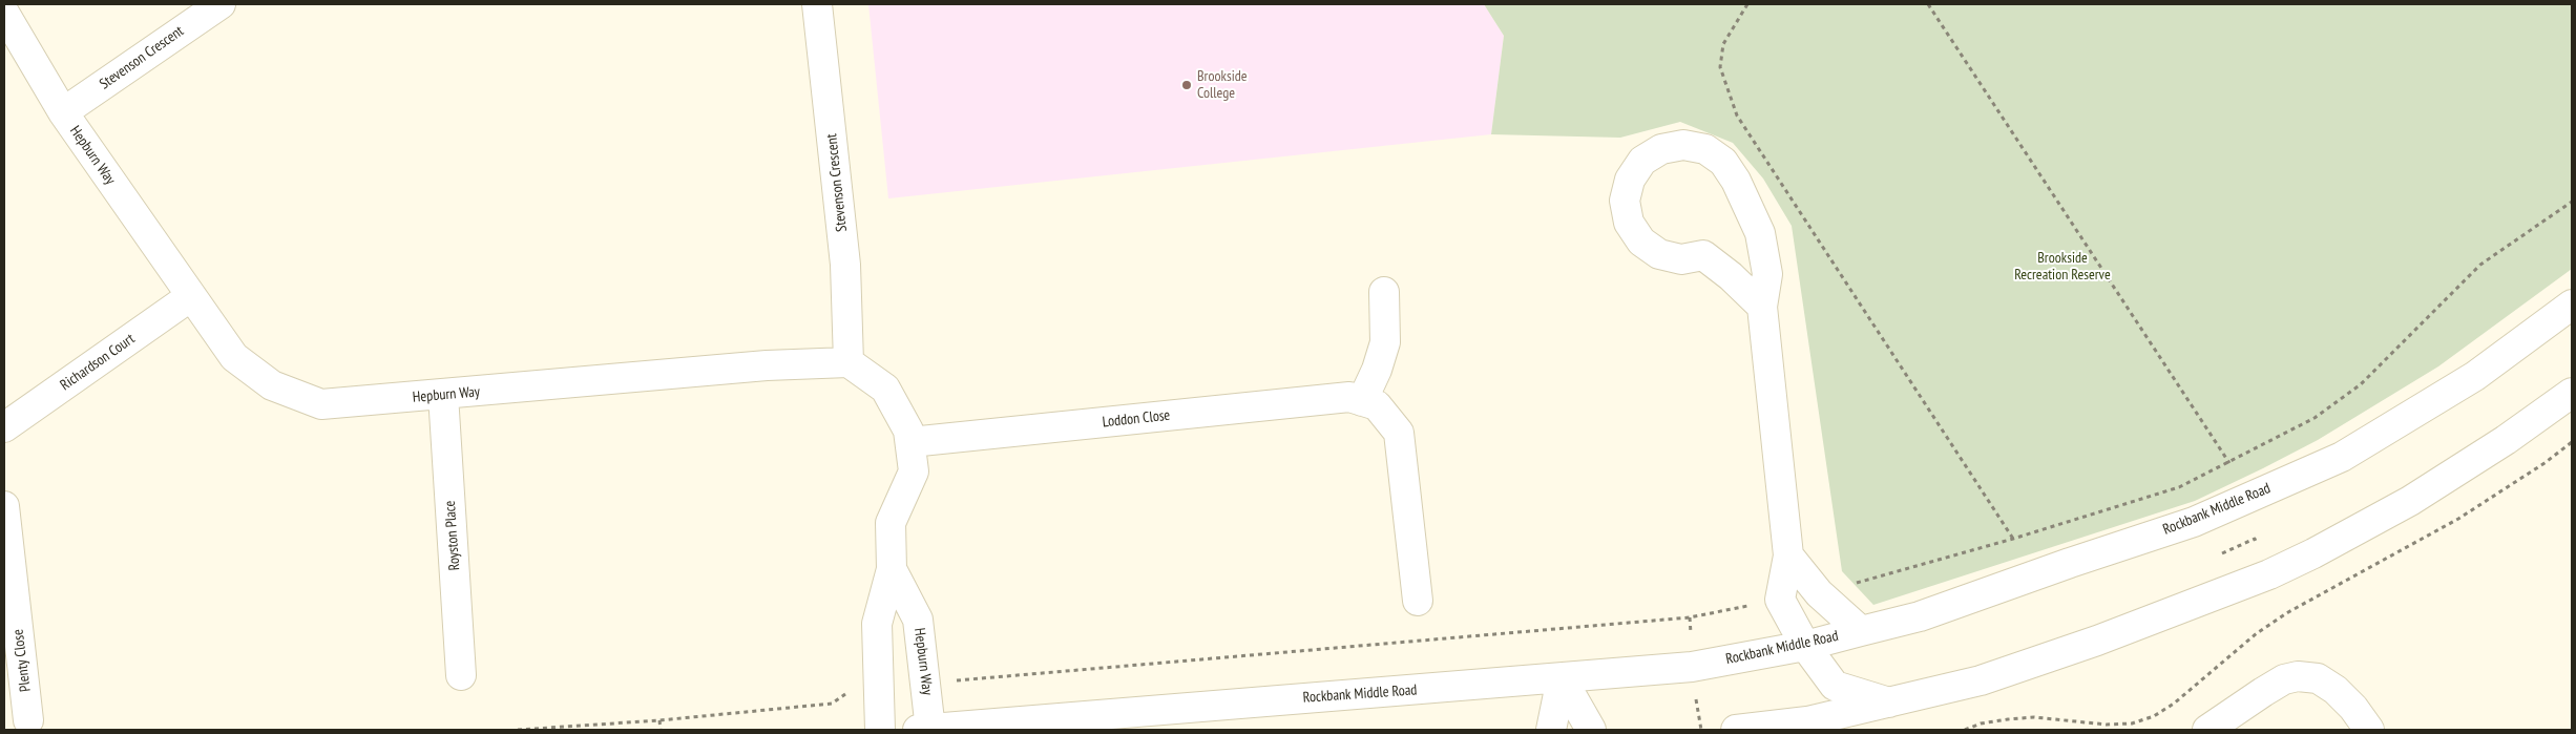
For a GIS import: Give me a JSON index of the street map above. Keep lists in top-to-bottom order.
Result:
{
  "streets": {
    "street": [
      "Stevenson Crescent",
      "Hepburn Way",
      "Richardson Court",
      "Loddon Close",
      "Rockbank Middle Road",
      "Royston Place",
      "Plenty Close"
    ]
  },
  "crossings": [
    ["Stevenson Crescent", "Hepburn Way"],
    ["Hepburn Way", "Richardson Court"],
    ["Hepburn Way", "Loddon Close"],
    ["Hepburn Way", "Rockbank Middle Road"],
    ["Hepburn Way", "Royston Place"]
  ],
  "parks": ["Brookside Recreation Reserve"],
  "places": ["Brookside College"]
}
